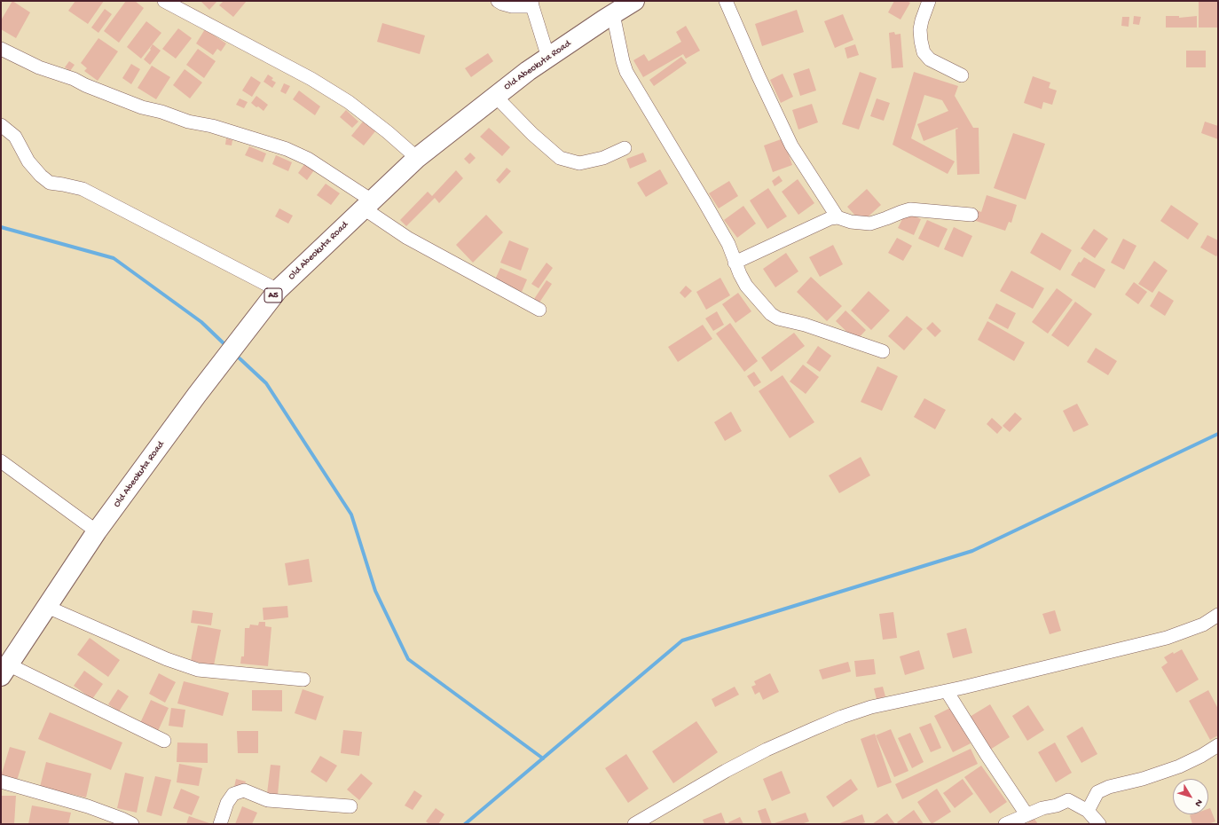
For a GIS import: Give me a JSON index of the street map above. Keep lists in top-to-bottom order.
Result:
{
  "streets": {
    "highway": ["Old Abeokuta Road", "A5"]
  },
  "north": "bottom right"
}
